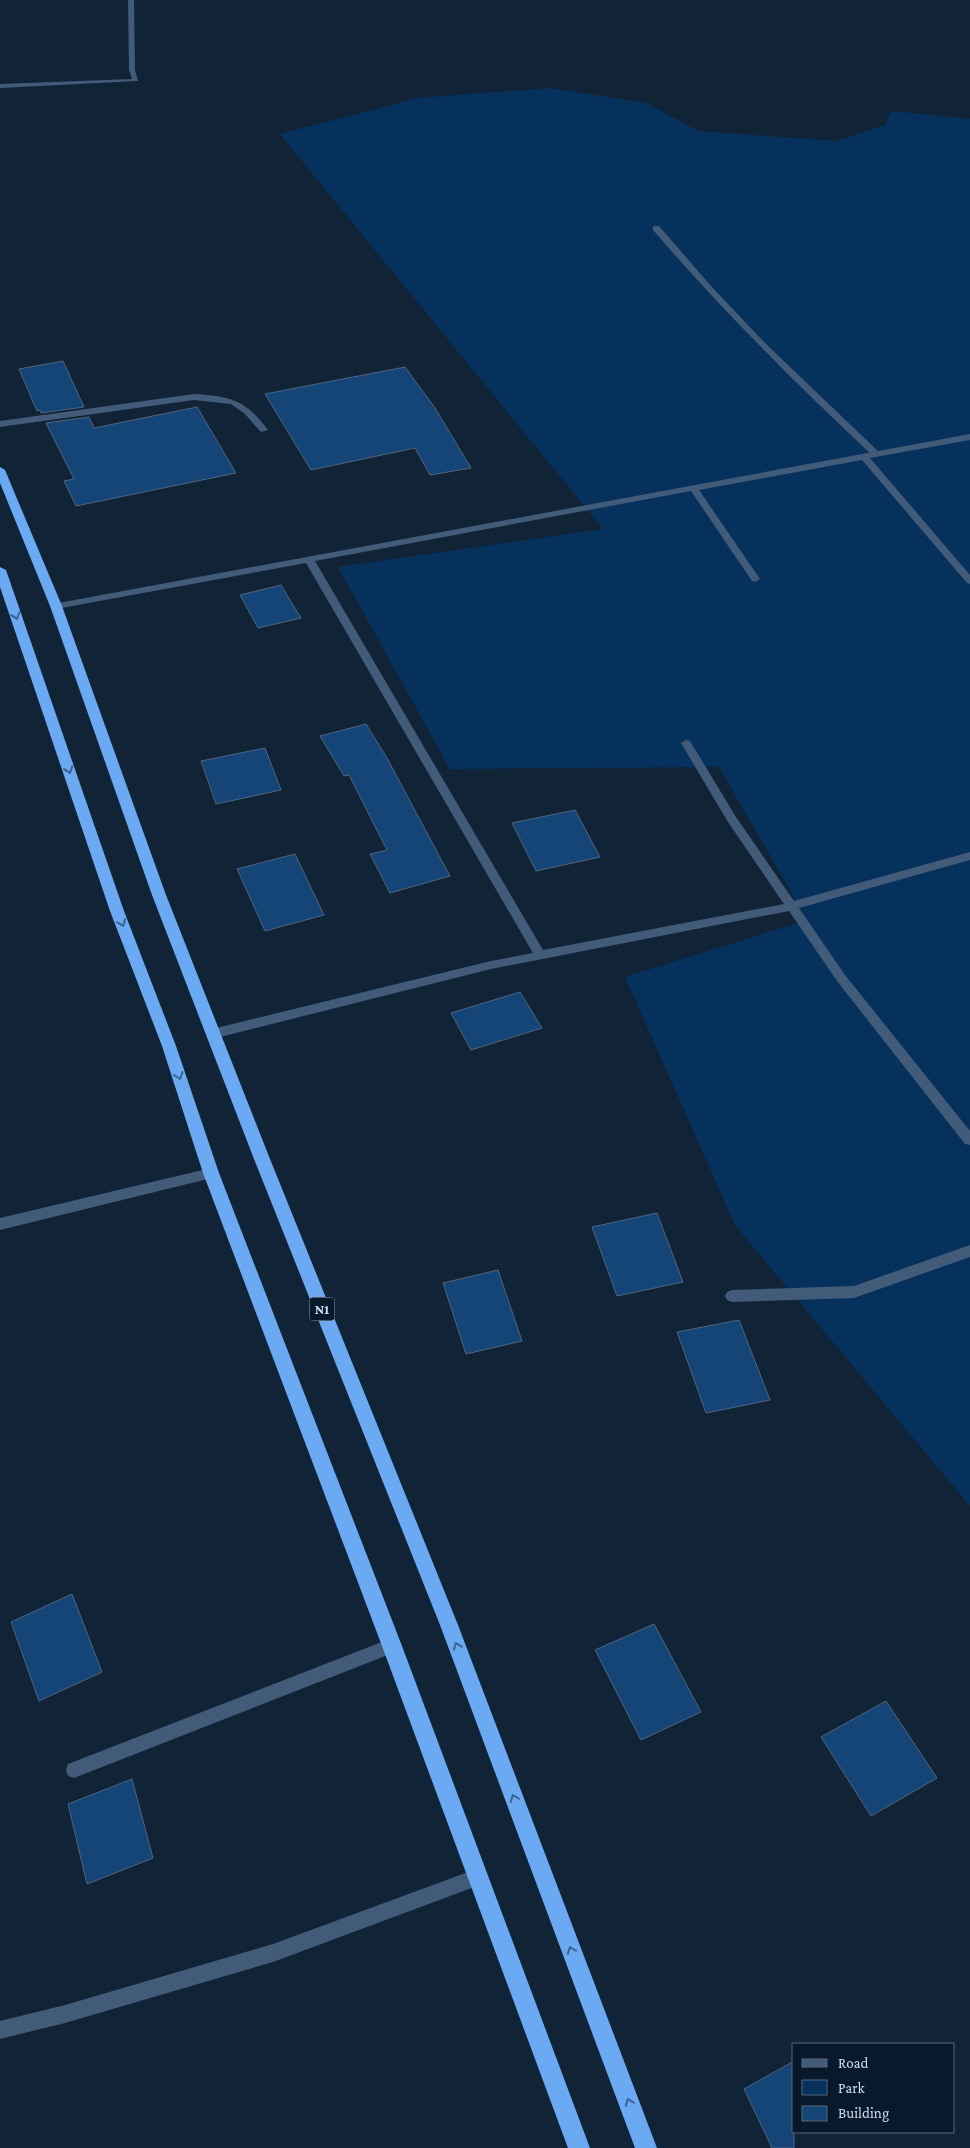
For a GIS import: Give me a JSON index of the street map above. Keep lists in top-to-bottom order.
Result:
{
  "streets": {
    "highway": ["N1"]
  },
  "legend": ["Road", "Park", "Building"]
}
